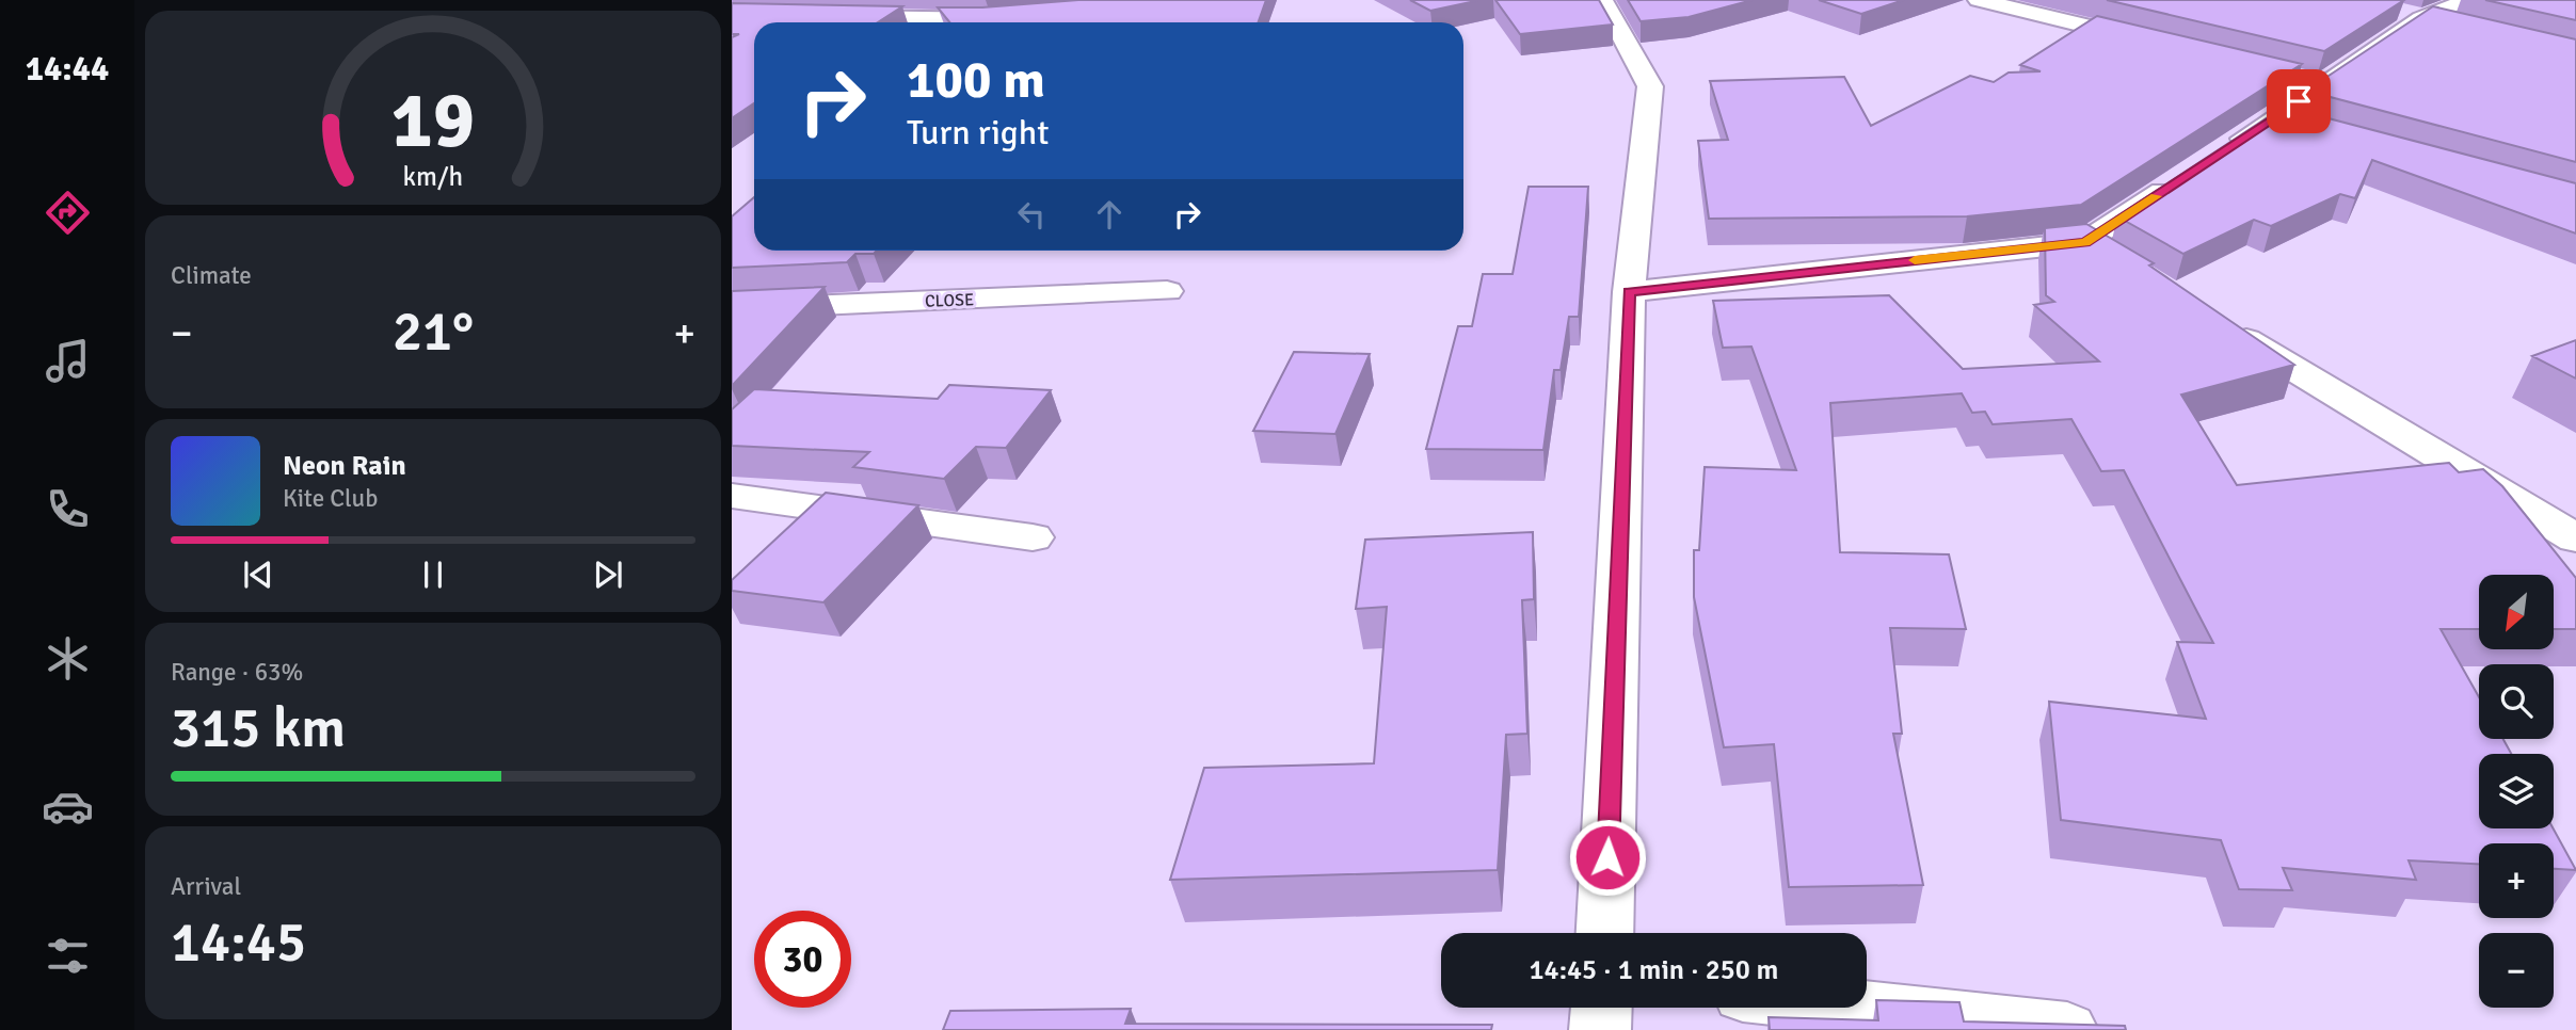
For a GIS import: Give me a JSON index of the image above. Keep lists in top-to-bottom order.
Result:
{
  "streets": {
    "street": ["CLOSE"]
  },
  "north": "bottom left",
  "page": {
    "tabs": "14:44",
    "turn": ["100 m", "Turn right"],
    "tile": [
      "Climate",
      ["Range · 63%", "315 km"],
      ["Arrival", "14:45"]
    ],
    "heat": ["−", "21°", "+"],
    "song": ["Neon Rain", "Kite Club"],
    "map_buttons": ["+", "−"],
    "limit": "30",
    "trip": "14:45 · 1 min · 250 m",
    "gauge": ["19", "km/h"]
  }
}
